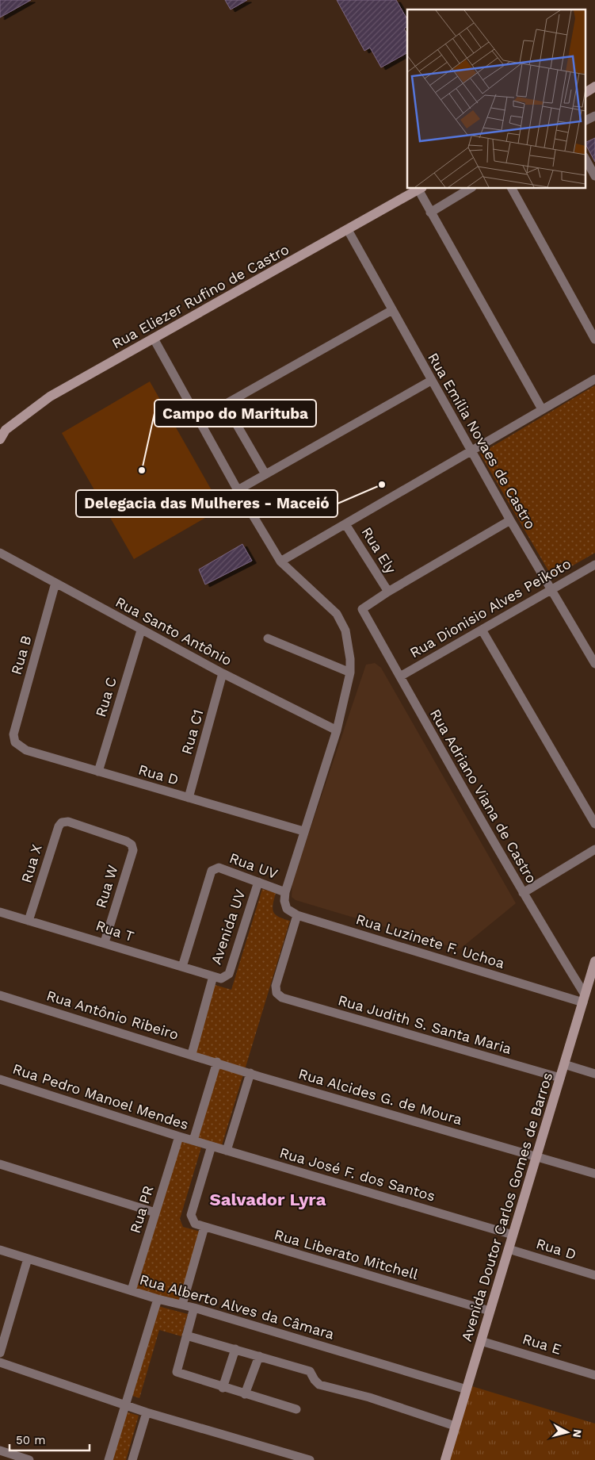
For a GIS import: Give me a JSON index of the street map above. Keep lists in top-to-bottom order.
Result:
{
  "streets": {
    "street": [
      "Rua Eliezer Rufino de Castro",
      "Rua Emília Novaes de Castro",
      "Rua Ely",
      "Rua Dionisio Alves Peikoto",
      "Rua Santo Antônio",
      "Rua B",
      "Rua C",
      "Rua C1",
      "Rua D",
      "Rua Adriano Viana de Castro",
      "Rua X",
      "Rua UV",
      "Rua W",
      "Avenida UV",
      "Rua T",
      "Rua Luzinete F. Uchoa",
      "Rua Antônio Ribeiro",
      "Rua Judith S. Santa Maria",
      "Rua Pedro Manoel Mendes",
      "Rua Alcides G. de Moura",
      "Rua José F. dos Santos",
      "Avenida Doutor Carlos Gomes de Barros",
      "Rua PR",
      "Rua Liberato Mitchell",
      "Rua Alberto Alves da Câmara",
      "Rua E"
    ]
  },
  "crossings": [
    ["Rua Eliezer Rufino de Castro", "Rua Emília Novaes de Castro"],
    ["Rua Emília Novaes de Castro", "Rua Dionisio Alves Peikoto"],
    ["Rua Ely", "Rua Adriano Viana de Castro"],
    ["Rua Dionisio Alves Peikoto", "Rua Adriano Viana de Castro"],
    ["Rua Santo Antônio", "Rua B"],
    ["Rua Santo Antônio", "Rua C"],
    ["Rua Santo Antônio", "Rua C1"],
    ["Rua B", "Rua D"],
    ["Rua C", "Rua D"],
    ["Rua C1", "Rua D"],
    ["Rua D", "Avenida Doutor Carlos Gomes de Barros"],
    ["Rua Adriano Viana de Castro", "Rua Luzinete F. Uchoa"],
    ["Rua Adriano Viana de Castro", "Avenida Doutor Carlos Gomes de Barros"],
    ["Rua X", "Rua W"],
    ["Rua X", "Rua T"],
    ["Rua UV", "Avenida UV"],
    ["Rua UV", "Rua T"],
    ["Rua W", "Rua T"],
    ["Avenida UV", "Rua T"],
    ["Rua Luzinete F. Uchoa", "Rua Judith S. Santa Maria"],
    ["Rua Luzinete F. Uchoa", "Avenida Doutor Carlos Gomes de Barros"],
    ["Rua Antônio Ribeiro", "Rua Alcides G. de Moura"],
    ["Rua Judith S. Santa Maria", "Avenida Doutor Carlos Gomes de Barros"],
    ["Rua Pedro Manoel Mendes", "Rua José F. dos Santos"],
    ["Rua Pedro Manoel Mendes", "Rua PR"],
    ["Rua Alcides G. de Moura", "Avenida Doutor Carlos Gomes de Barros"],
    ["Rua José F. dos Santos", "Avenida Doutor Carlos Gomes de Barros"],
    ["Rua José F. dos Santos", "Rua Liberato Mitchell"],
    ["Avenida Doutor Carlos Gomes de Barros", "Rua Liberato Mitchell"],
    ["Avenida Doutor Carlos Gomes de Barros", "Rua Alberto Alves da Câmara"],
    ["Avenida Doutor Carlos Gomes de Barros", "Rua E"],
    ["Rua PR", "Rua Alberto Alves da Câmara"]
  ],
  "districts": ["Salvador Lyra"],
  "places": ["Campo do Marituba", "Delegacia das Mulheres - Maceió"],
  "scale_bar": "50 m",
  "north": "right"
}
